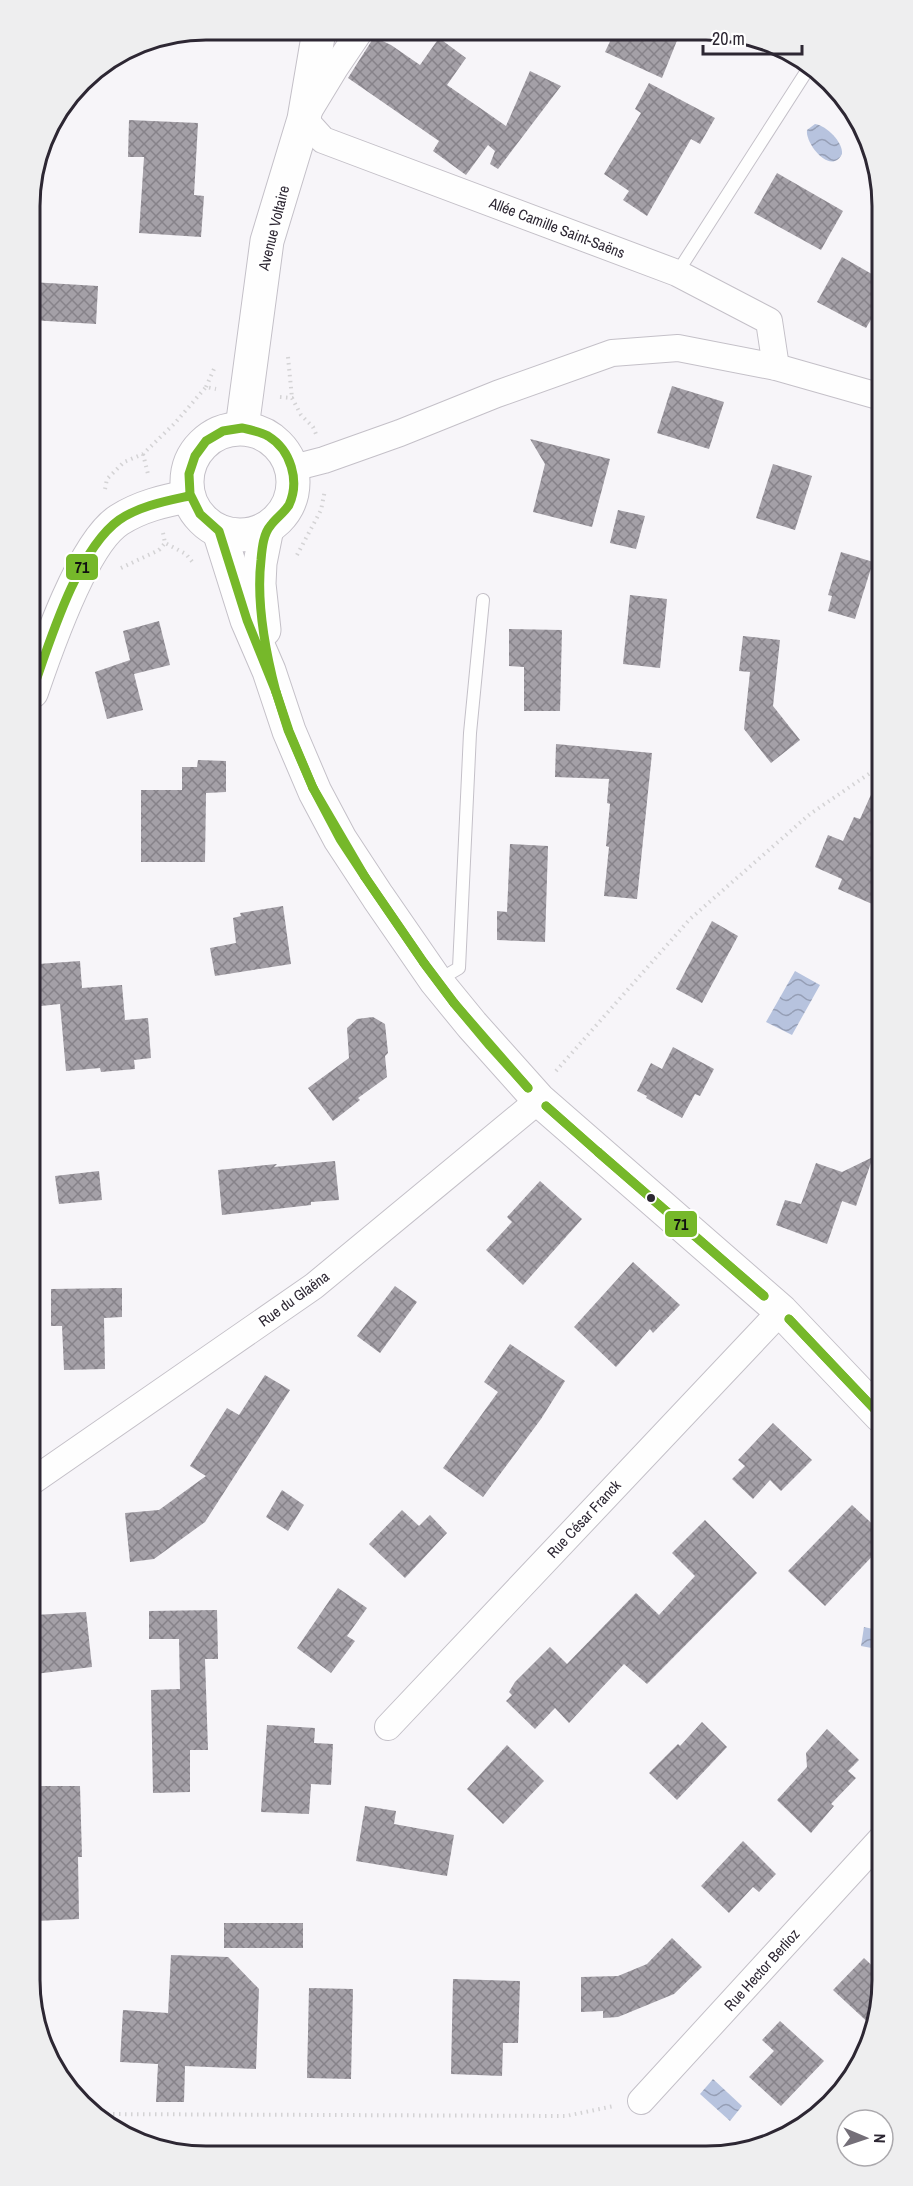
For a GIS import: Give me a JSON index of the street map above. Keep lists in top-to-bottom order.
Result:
{
  "streets": {
    "main road": ["Avenue Voltaire"],
    "street": [
      "Allée Camille Saint-Saëns",
      "Rue du Glaëna",
      "Rue César Franck",
      "Rue Hector Berlioz"
    ]
  },
  "crossings": [
    ["Avenue Voltaire", "Allée Camille Saint-Saëns"]
  ],
  "lines": ["transit line 71"],
  "scale_bar": "20 m",
  "north": "right"
}
